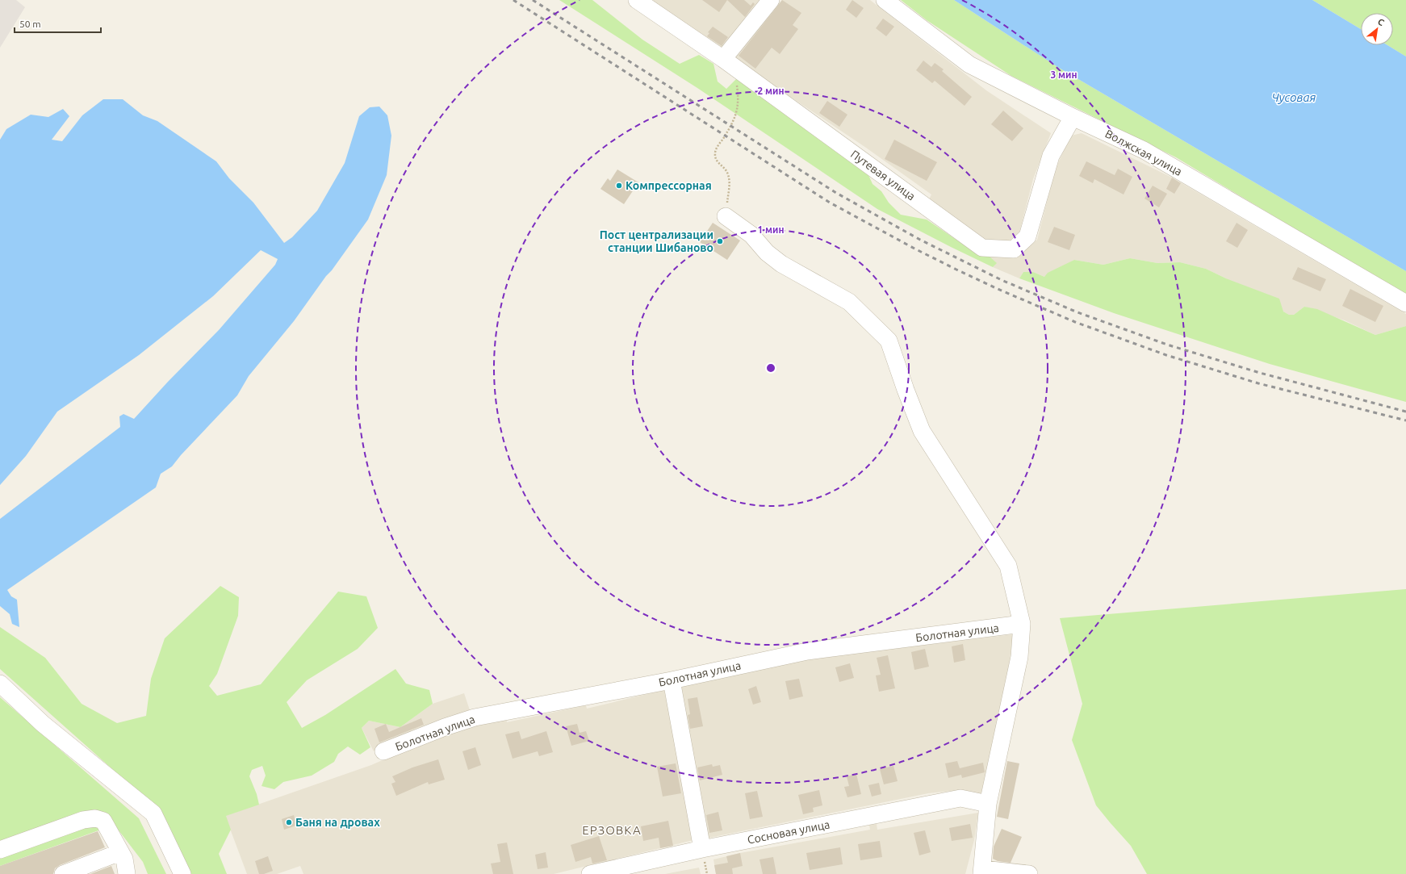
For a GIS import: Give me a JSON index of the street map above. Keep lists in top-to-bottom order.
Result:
{
  "streets": {
    "street": [
      "Волжская улица",
      "Путевая улица",
      "Болотная улица",
      "Сосновая улица"
    ]
  },
  "crossings": [
    ["Волжская улица", "Путевая улица"]
  ],
  "districts": ["ЕРЗОВКА"],
  "water": ["Чусовая"],
  "places": ["Компрессорная", "Пост централизации станции Шибаново", "Баня на дровах"],
  "scale_bar": "50 m",
  "north": "top right",
  "rings": ["3 мин", "2 мин", "1 мин"]
}
